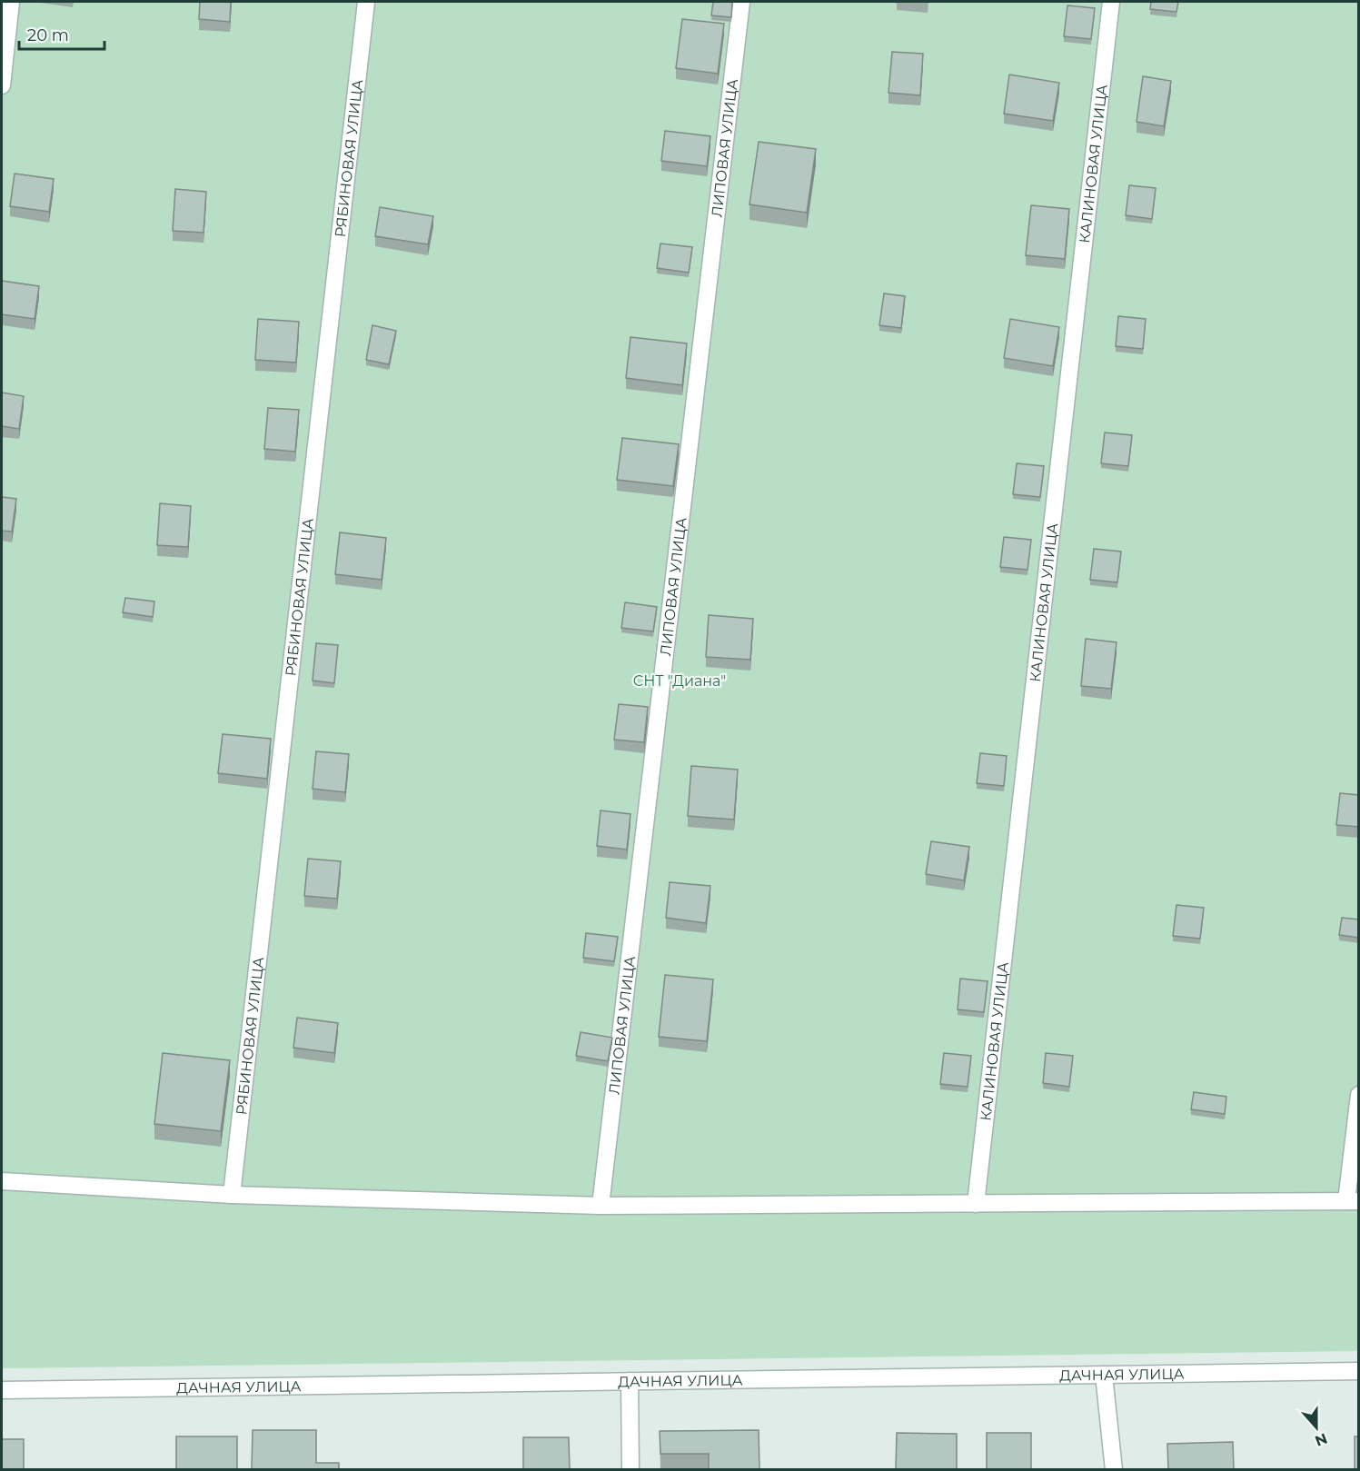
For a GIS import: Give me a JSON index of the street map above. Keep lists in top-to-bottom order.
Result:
{
  "streets": {
    "street": [
      "ЛИПОВАЯ УЛИЦА",
      "РЯБИНОВАЯ УЛИЦА",
      "КАЛИНОВАЯ УЛИЦА",
      "ДАЧНАЯ УЛИЦА"
    ]
  },
  "parks": ["СНТ \"Диана\""],
  "scale_bar": "20 m",
  "north": "bottom"
}
